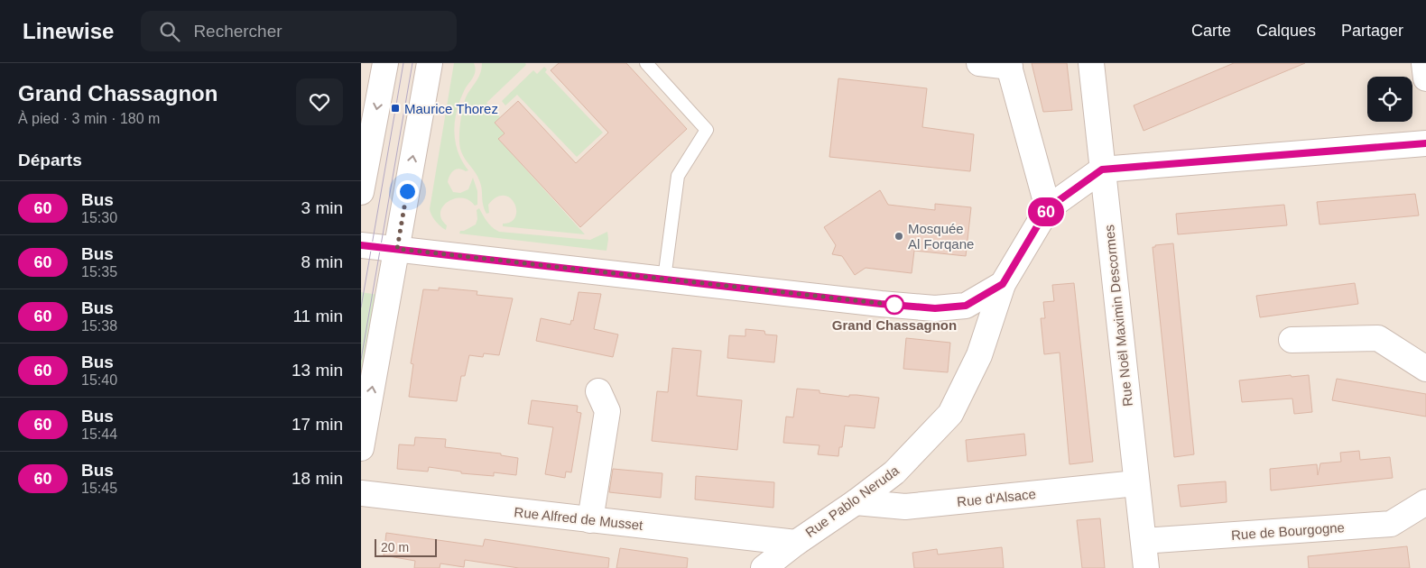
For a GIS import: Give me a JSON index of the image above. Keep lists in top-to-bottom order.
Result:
{
  "streets": {
    "street": [
      "Rue Noël Maximin Descormes",
      "Rue d'Alsace",
      "Rue Pablo Neruda",
      "Rue Alfred de Musset",
      "Rue de Bourgogne"
    ]
  },
  "crossings": [
    ["Rue Noël Maximin Descormes", "Rue d'Alsace"],
    ["Rue Noël Maximin Descormes", "Rue de Bourgogne"],
    ["Rue d'Alsace", "Rue Pablo Neruda"],
    ["Rue Pablo Neruda", "Rue Alfred de Musset"]
  ],
  "places": {
    "transit": ["Maurice Thorez"],
    "other": ["Mosquée Al Forqane", "Grand Chassagnon"]
  },
  "lines": ["bus line 60"],
  "scale_bar": "20 m",
  "page": {
    "header": "Linewise",
    "search": "Rechercher",
    "nav": ["Carte", "Calques", "Partager"],
    "heading": [
      ["Grand Chassagnon", "À pied · 3 min · 180 m"],
      "Départs"
    ],
    "on_map": "60",
    "list": [
      {
        "mark": "60",
        "name": "Bus",
        "note": "15:30",
        "value": "3 min"
      },
      {
        "mark": "60",
        "name": "Bus",
        "note": "15:35",
        "value": "8 min"
      },
      {
        "mark": "60",
        "name": "Bus",
        "note": "15:38",
        "value": "11 min"
      },
      {
        "mark": "60",
        "name": "Bus",
        "note": "15:40",
        "value": "13 min"
      },
      {
        "mark": "60",
        "name": "Bus",
        "note": "15:44",
        "value": "17 min"
      },
      {
        "mark": "60",
        "name": "Bus",
        "note": "15:45",
        "value": "18 min"
      }
    ],
    "scale": "20 m"
  }
}
